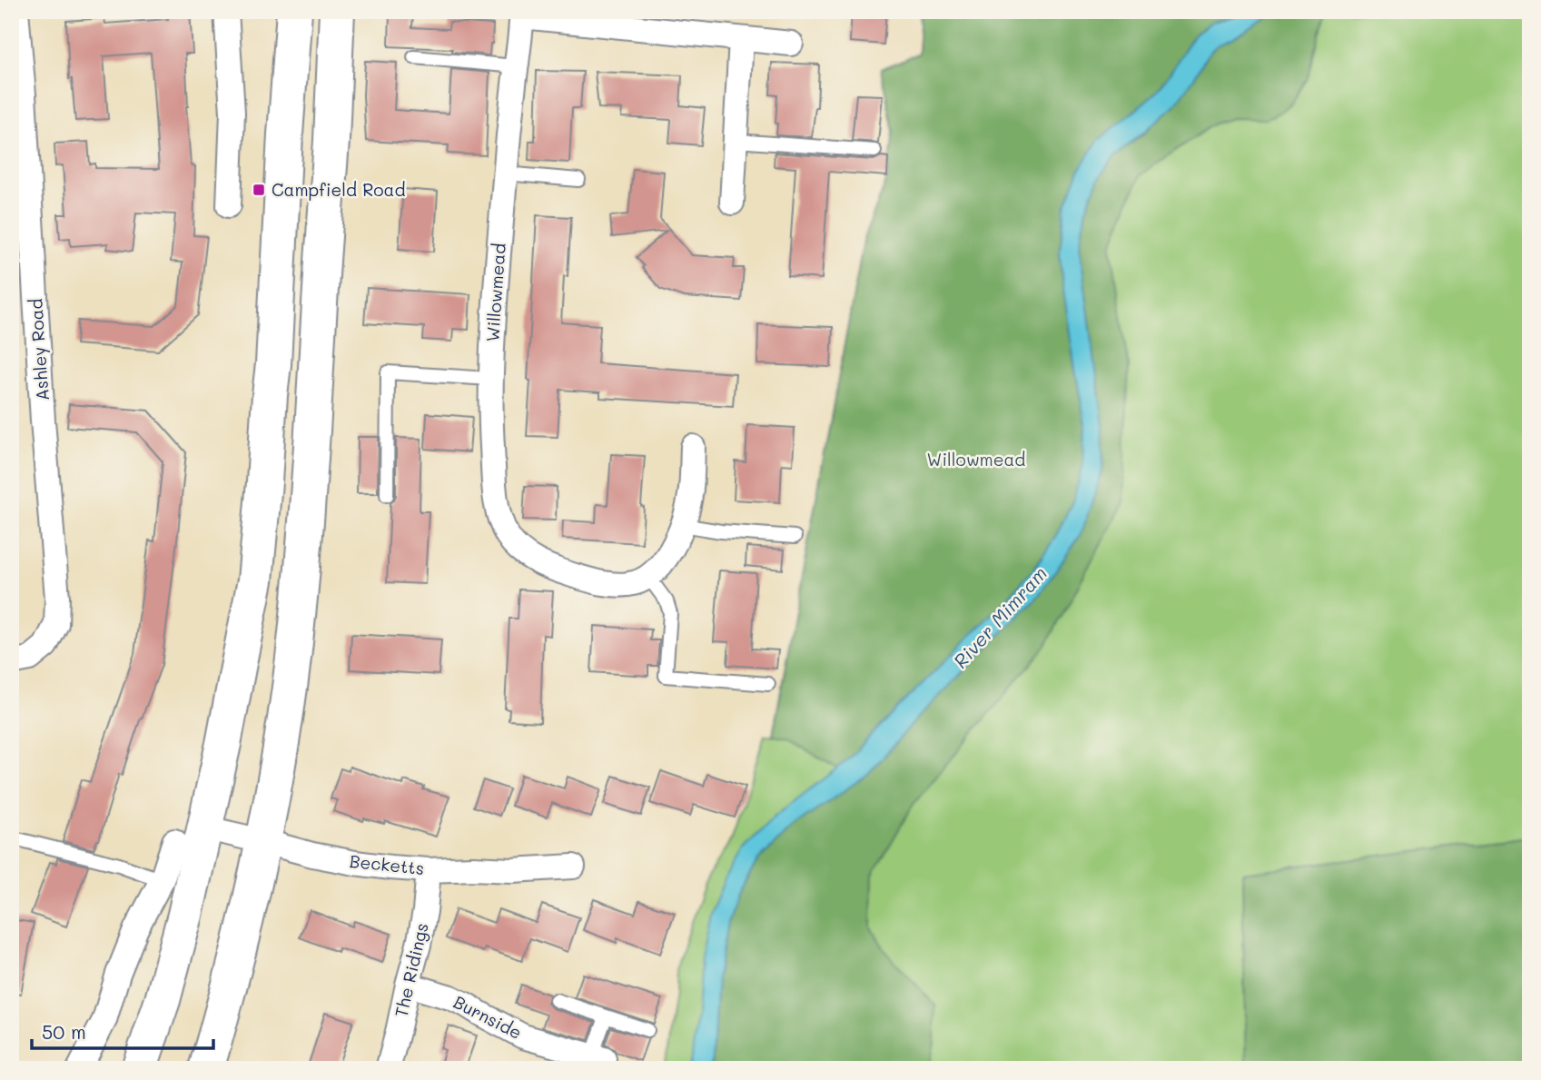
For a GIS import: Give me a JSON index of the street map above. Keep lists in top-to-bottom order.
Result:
{
  "streets": {
    "street": [
      "Willowmead",
      "Ashley Road",
      "Becketts",
      "The Ridings",
      "Burnside"
    ]
  },
  "crossings": [
    ["Becketts", "The Ridings"],
    ["The Ridings", "Burnside"]
  ],
  "water": ["River Mimram"],
  "parks": ["Willowmead"],
  "places": {
    "transit": ["Campfield Road"]
  },
  "scale_bar": "50 m"
}
